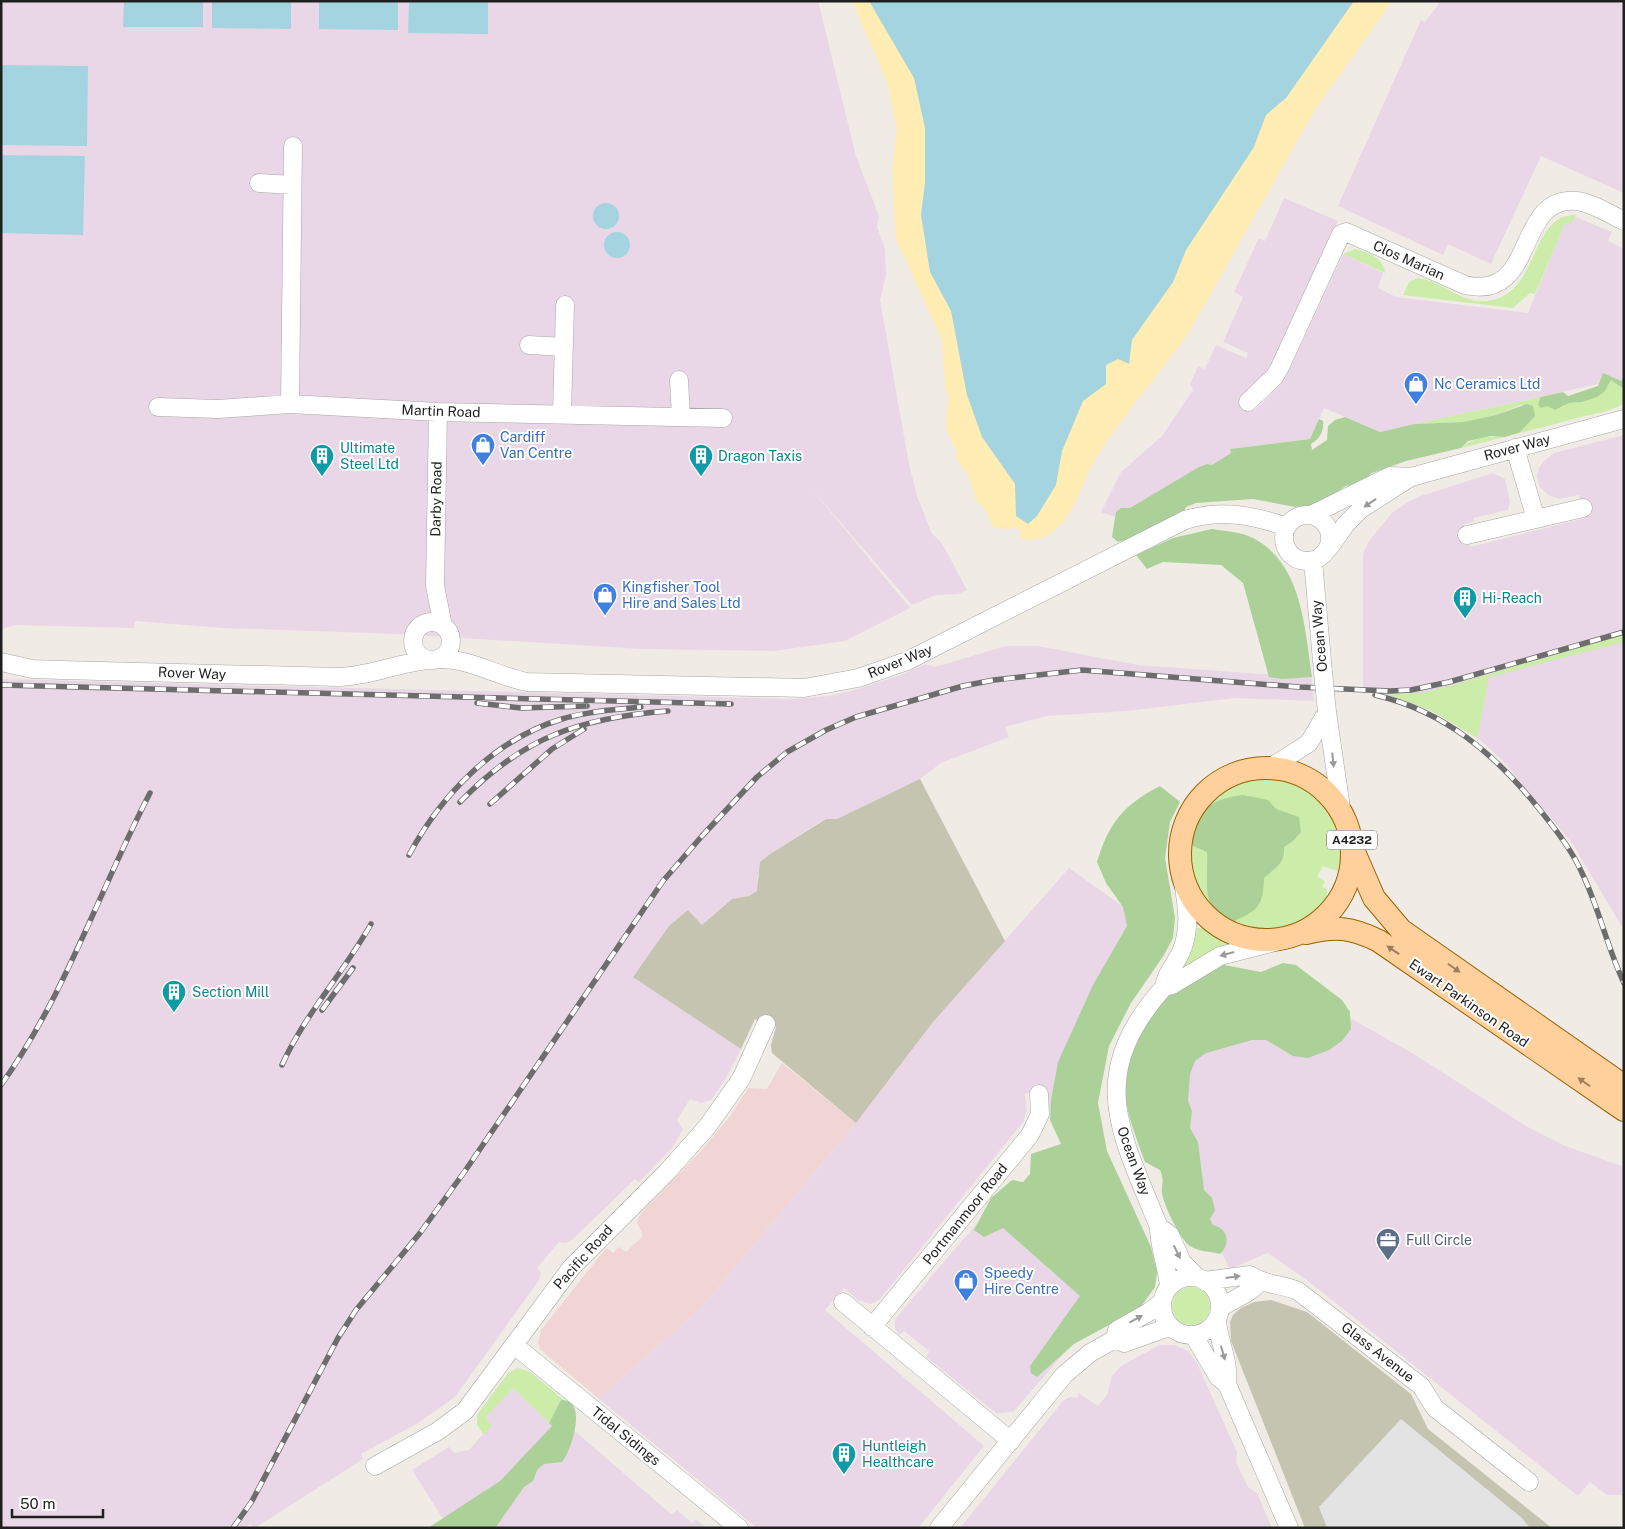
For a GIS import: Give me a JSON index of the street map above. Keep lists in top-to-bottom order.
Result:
{
  "streets": {
    "main road": ["A4232", "Ewart Parkinson Road"],
    "street": [
      "Clos Marian",
      "Martin Road",
      "Rover Way",
      "Darby Road",
      "Ocean Way",
      "Portmanmoor Road",
      "Pacific Road",
      "Glass Avenue",
      "Tidal Sidings"
    ]
  },
  "crossings": [
    ["Martin Road", "Darby Road"],
    ["Rover Way", "Darby Road"],
    ["Rover Way", "Ocean Way"],
    ["Ocean Way", "A4232"],
    ["Ocean Way", "Ewart Parkinson Road"],
    ["Ocean Way", "Glass Avenue"],
    ["A4232", "Ewart Parkinson Road"],
    ["Pacific Road", "Tidal Sidings"]
  ],
  "places": {
    "shop": [
      "Nc Ceramics Ltd",
      "Cardiff Van Centre",
      "Kingfisher Tool Hire and Sales Ltd",
      "Speedy Hire Centre"
    ],
    "building": [
      "Ultimate Steel Ltd",
      "Dragon Taxis",
      "Hi-Reach",
      "Section Mill",
      "Huntleigh Healthcare"
    ],
    "office": ["Full Circle"]
  },
  "scale_bar": "50 m"
}
